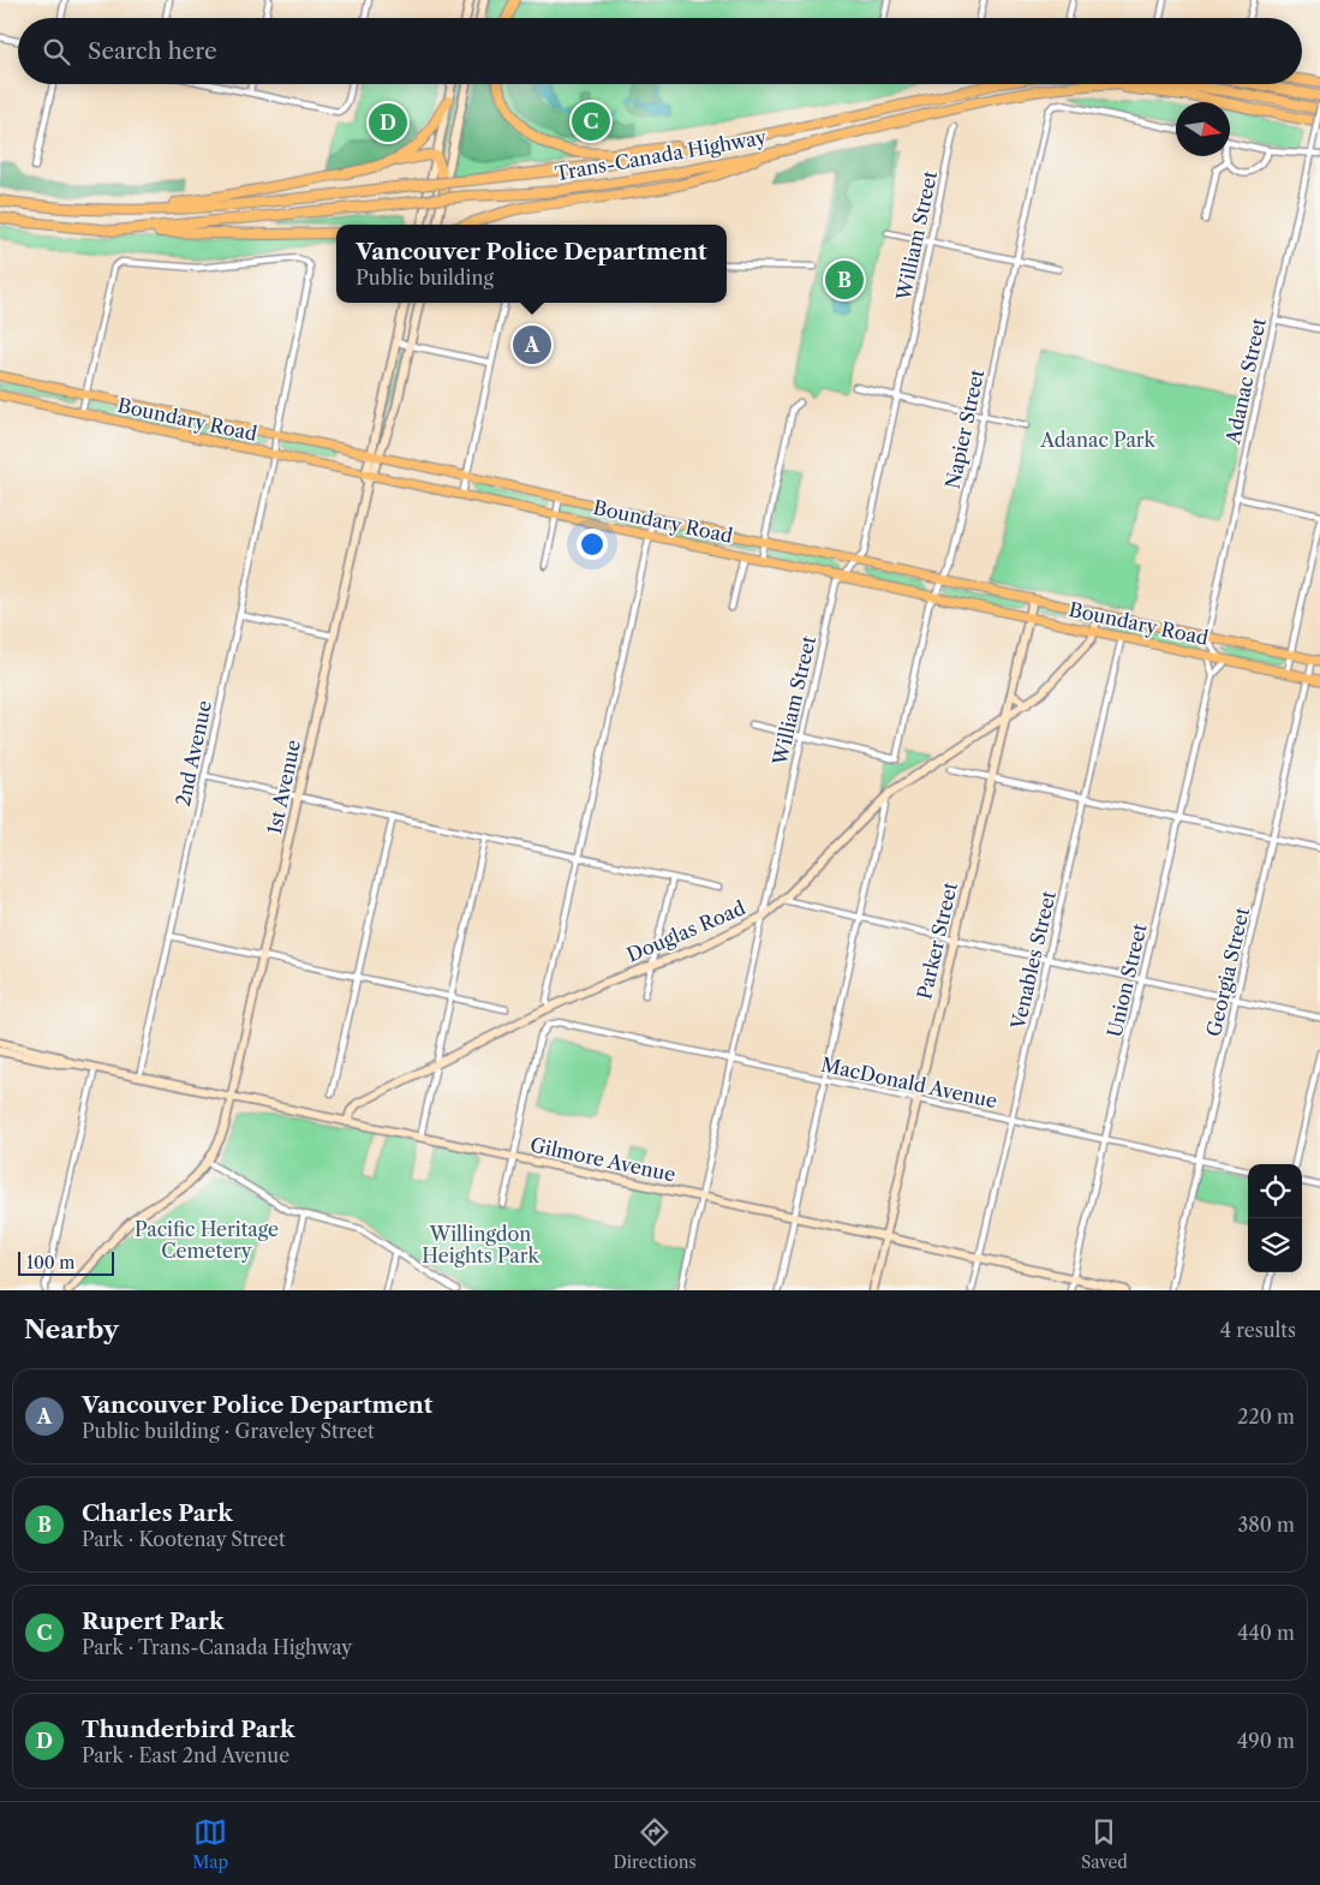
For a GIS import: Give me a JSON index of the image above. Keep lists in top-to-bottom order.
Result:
{
  "streets": {
    "highway": ["Trans-Canada Highway"],
    "main road": ["Boundary Road"],
    "street": [
      "William Street",
      "Adanac Street",
      "Napier Street",
      "2nd Avenue",
      "1st Avenue",
      "Douglas Road",
      "Parker Street",
      "Venables Street",
      "Georgia Street",
      "Union Street",
      "MacDonald Avenue",
      "Gilmore Avenue"
    ]
  },
  "crossings": [
    ["Trans-Canada Highway", "Adanac Street"],
    ["William Street", "Boundary Road"],
    ["William Street", "Napier Street"],
    ["William Street", "Douglas Road"],
    ["William Street", "MacDonald Avenue"],
    ["William Street", "Gilmore Avenue"],
    ["Adanac Street", "Boundary Road"],
    ["Boundary Road", "Napier Street"],
    ["Boundary Road", "2nd Avenue"],
    ["Boundary Road", "1st Avenue"],
    ["Boundary Road", "Douglas Road"],
    ["Boundary Road", "Parker Street"],
    ["Boundary Road", "Venables Street"],
    ["Boundary Road", "Georgia Street"],
    ["Boundary Road", "Union Street"],
    ["2nd Avenue", "Gilmore Avenue"],
    ["1st Avenue", "Gilmore Avenue"],
    ["Douglas Road", "Parker Street"],
    ["Douglas Road", "Gilmore Avenue"],
    ["Parker Street", "MacDonald Avenue"],
    ["Parker Street", "Gilmore Avenue"],
    ["Venables Street", "MacDonald Avenue"],
    ["Venables Street", "Gilmore Avenue"],
    ["Georgia Street", "MacDonald Avenue"],
    ["Union Street", "MacDonald Avenue"],
    ["Union Street", "Gilmore Avenue"],
    ["MacDonald Avenue", "Gilmore Avenue"]
  ],
  "parks": ["Adanac Park", "Pacific Heritage Cemetery", "Willingdon Heights Park"],
  "scale_bar": "100 m",
  "north": "right",
  "page": {
    "search": "Search here",
    "pins": [
      "C",
      "D",
      "B",
      "A"
    ],
    "popup": ["Vancouver Police Department", "Public building"],
    "scale": "100 m",
    "heading": ["Nearby", "4 results"],
    "list": [
      {
        "mark": "A",
        "name": "Vancouver Police Department",
        "note": "Public building · Graveley Street",
        "value": "220 m"
      },
      {
        "mark": "B",
        "name": "Charles Park",
        "note": "Park · Kootenay Street",
        "value": "380 m"
      },
      {
        "mark": "C",
        "name": "Rupert Park",
        "note": "Park · Trans-Canada Highway",
        "value": "440 m"
      },
      {
        "mark": "D",
        "name": "Thunderbird Park",
        "note": "Park · East 2nd Avenue",
        "value": "490 m"
      }
    ],
    "nav": ["Map", "Directions", "Saved"]
  }
}
